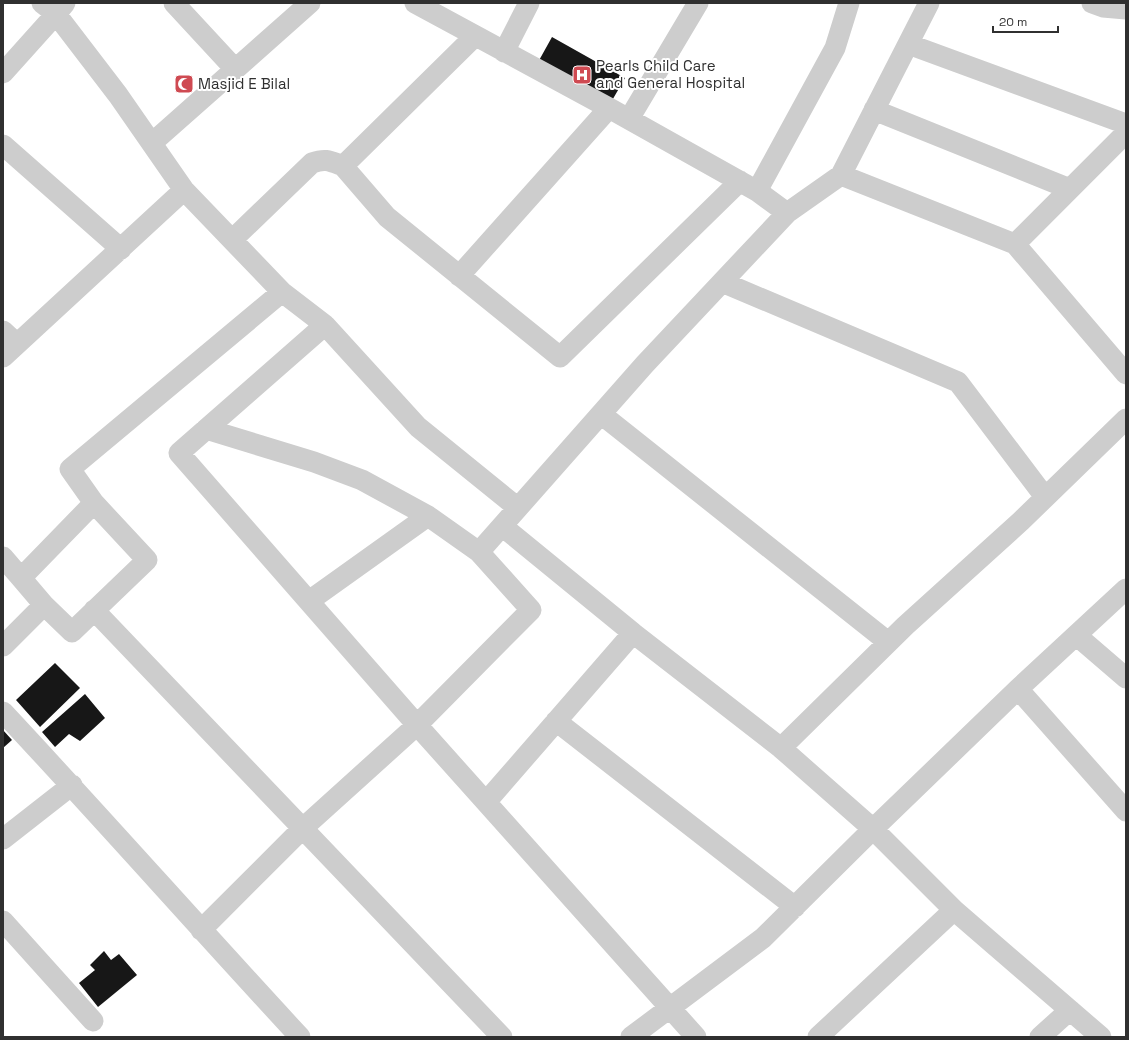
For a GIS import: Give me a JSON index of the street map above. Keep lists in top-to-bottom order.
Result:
{
  "places": {
    "hospital": ["Pearls Child Care and General Hospital"],
    "mosque": ["Masjid E Bilal"]
  },
  "scale_bar": "20 m"
}
